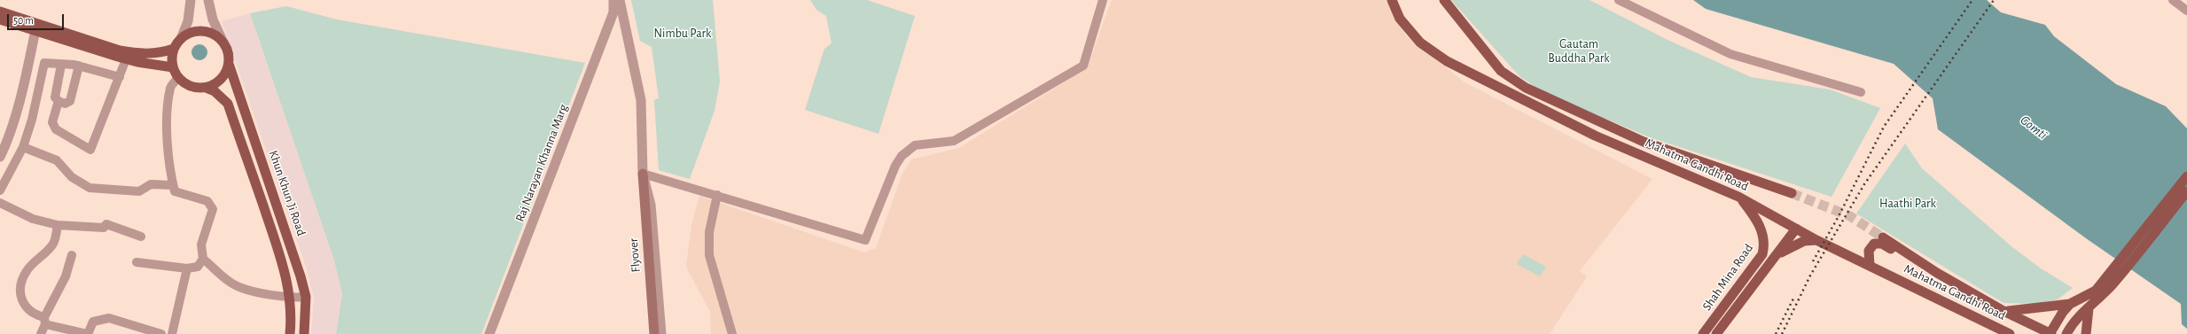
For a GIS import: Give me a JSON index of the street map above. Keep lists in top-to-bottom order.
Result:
{
  "streets": {
    "main road": [
      "Mahatma Gandhi Road",
      "Khun Khun Ji Road",
      "Flyover",
      "Shah Mina Road"
    ],
    "street": ["Raj Narayan Khanna Marg"]
  },
  "crossings": [
    ["Mahatma Gandhi Road", "Shah Mina Road"]
  ],
  "water": ["Gomtī"],
  "parks": ["Nimbu Park", "Gautam Buddha Park", "Haathi Park"],
  "scale_bar": "50 m"
}
